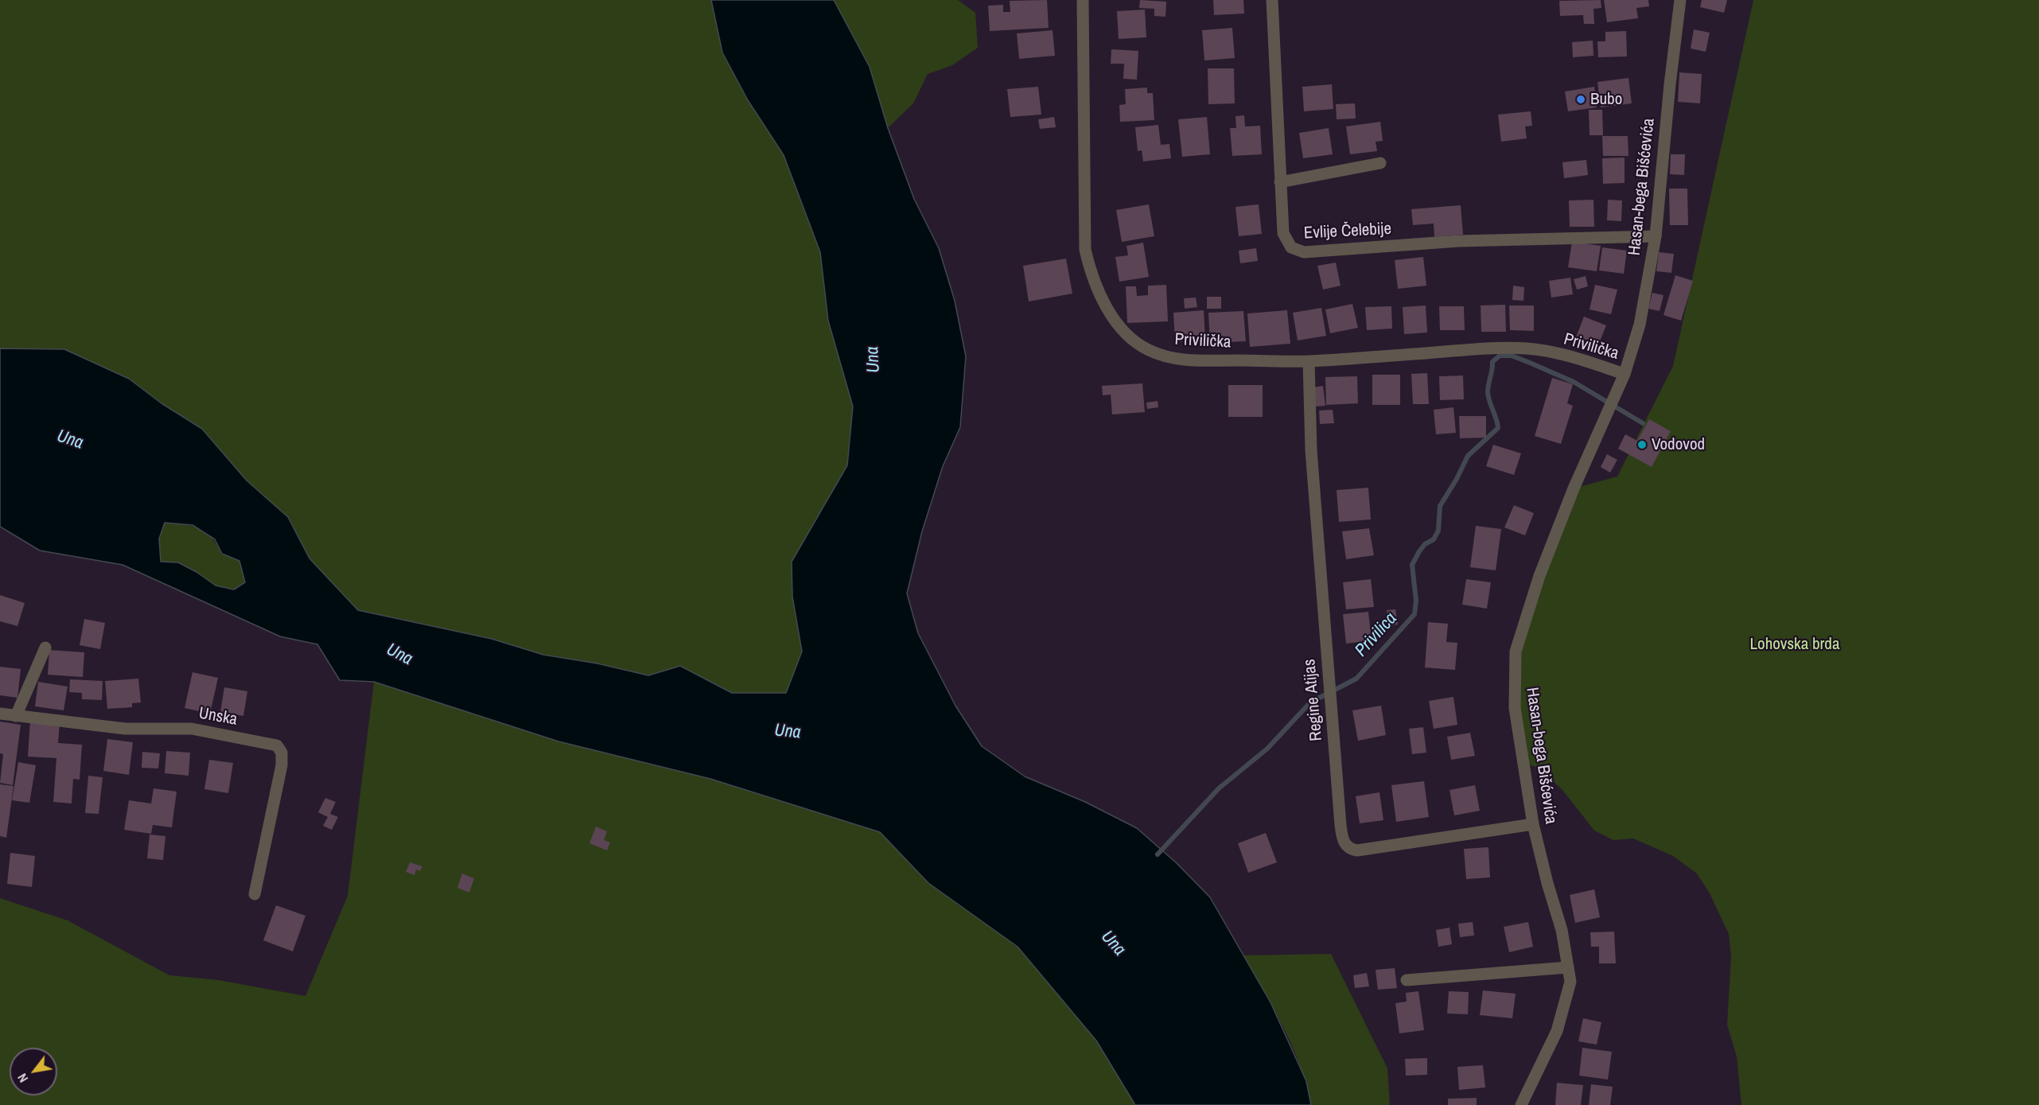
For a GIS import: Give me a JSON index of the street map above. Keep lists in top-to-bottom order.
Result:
{
  "streets": {
    "street": [
      "Hasan-bega Bišćevića",
      "Evlije Čelebije",
      "Privilička",
      "Regine Atijas",
      "Unska"
    ]
  },
  "crossings": [
    ["Hasan-bega Bišćevića", "Evlije Čelebije"],
    ["Hasan-bega Bišćevića", "Privilička"],
    ["Hasan-bega Bišćevića", "Regine Atijas"],
    ["Privilička", "Regine Atijas"]
  ],
  "water": ["Una", "Privilica"],
  "parks": ["Lohovska brda"],
  "places": ["Bubo", "Vodovod"],
  "north": "bottom left"
}
